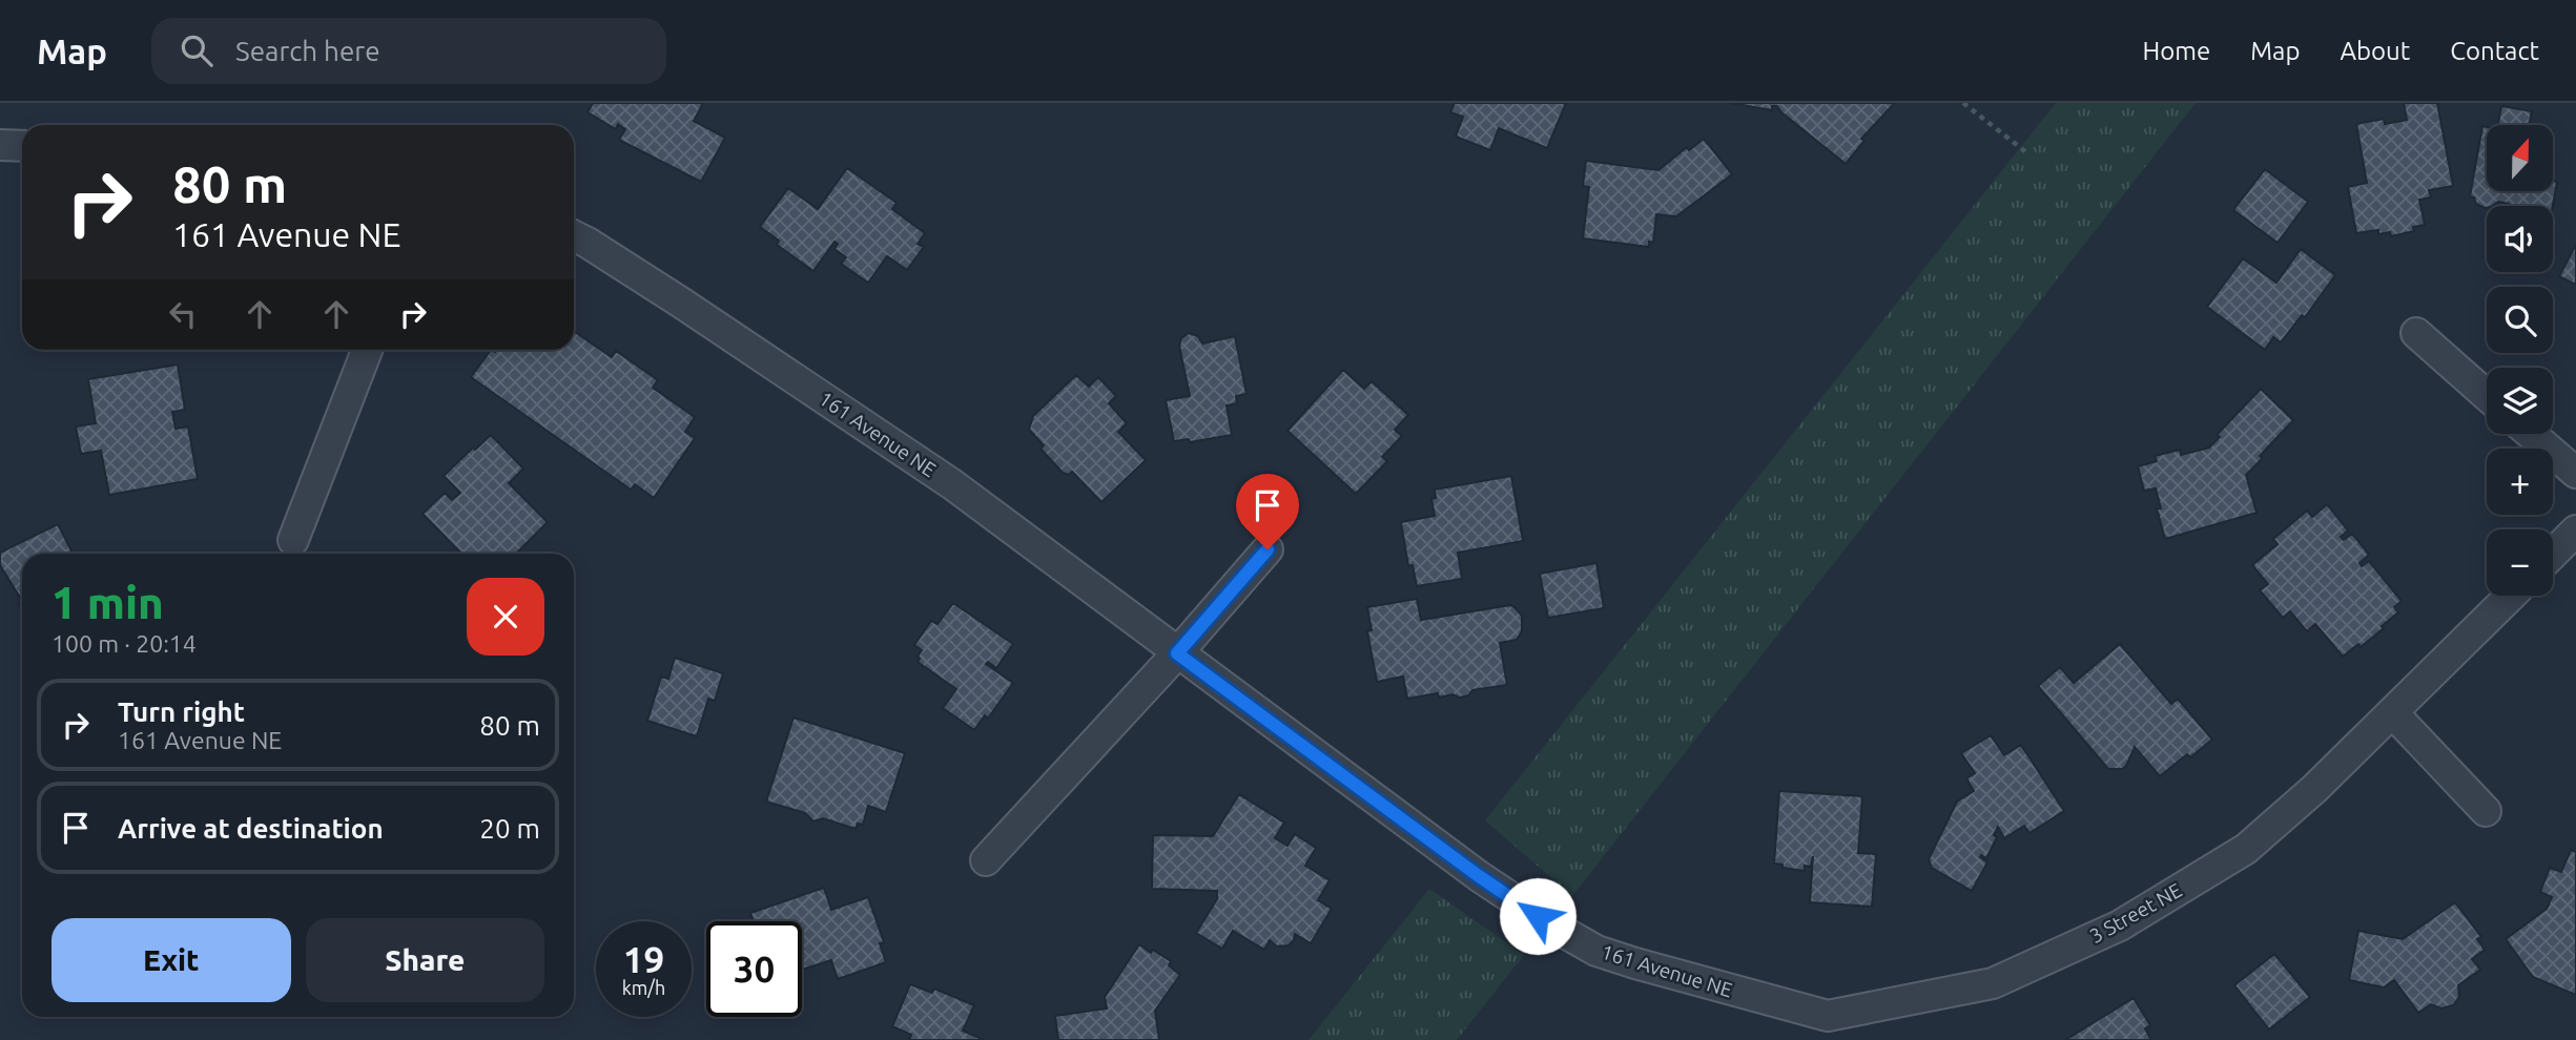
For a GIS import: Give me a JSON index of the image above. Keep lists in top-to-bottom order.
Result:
{
  "streets": {
    "street": ["161 Avenue NE", "3 Street NE"]
  },
  "crossings": [
    ["161 Avenue NE", "3 Street NE"]
  ],
  "north": "top",
  "page": {
    "header": "Map",
    "search": "Search here",
    "nav": [
      "Home",
      "Map",
      "About",
      "Contact"
    ],
    "map_buttons": ["+", "−"],
    "turn": ["80 m", "161 Avenue NE"],
    "heading": ["1 min", "100 m · 20:14"],
    "list": [
      {
        "name": "Turn right",
        "note": "161 Avenue NE",
        "value": "80 m"
      },
      {
        "name": "Arrive at destination",
        "value": "20 m"
      }
    ],
    "buttons": ["Exit", "Share"],
    "speed": "19 km/h",
    "limit": "30"
  }
}
